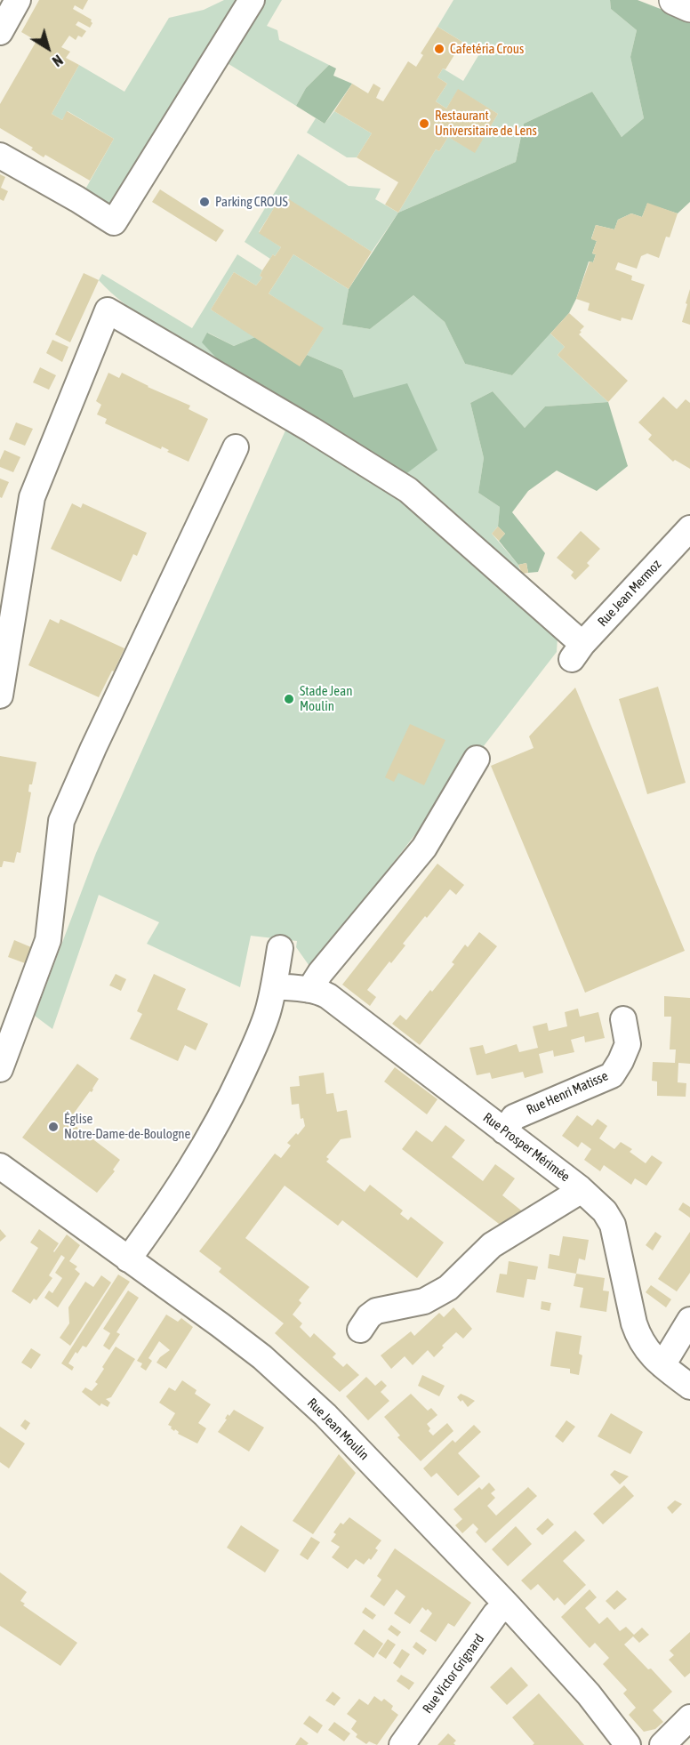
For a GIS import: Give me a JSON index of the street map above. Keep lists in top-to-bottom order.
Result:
{
  "streets": {
    "street": [
      "Rue Jean Mermoz",
      "Rue Henri Matisse",
      "Rue Prosper Mérimée",
      "Rue Jean Moulin",
      "Rue Victor Grignard"
    ]
  },
  "crossings": [
    ["Rue Henri Matisse", "Rue Prosper Mérimée"],
    ["Rue Jean Moulin", "Rue Victor Grignard"]
  ],
  "places": [
    "Cafetéria Crous",
    "Restaurant Universitaire de Lens",
    "Parking CROUS",
    "Stade Jean Moulin",
    "Église Notre-Dame-de-Boulogne"
  ],
  "north": "bottom right"
}
